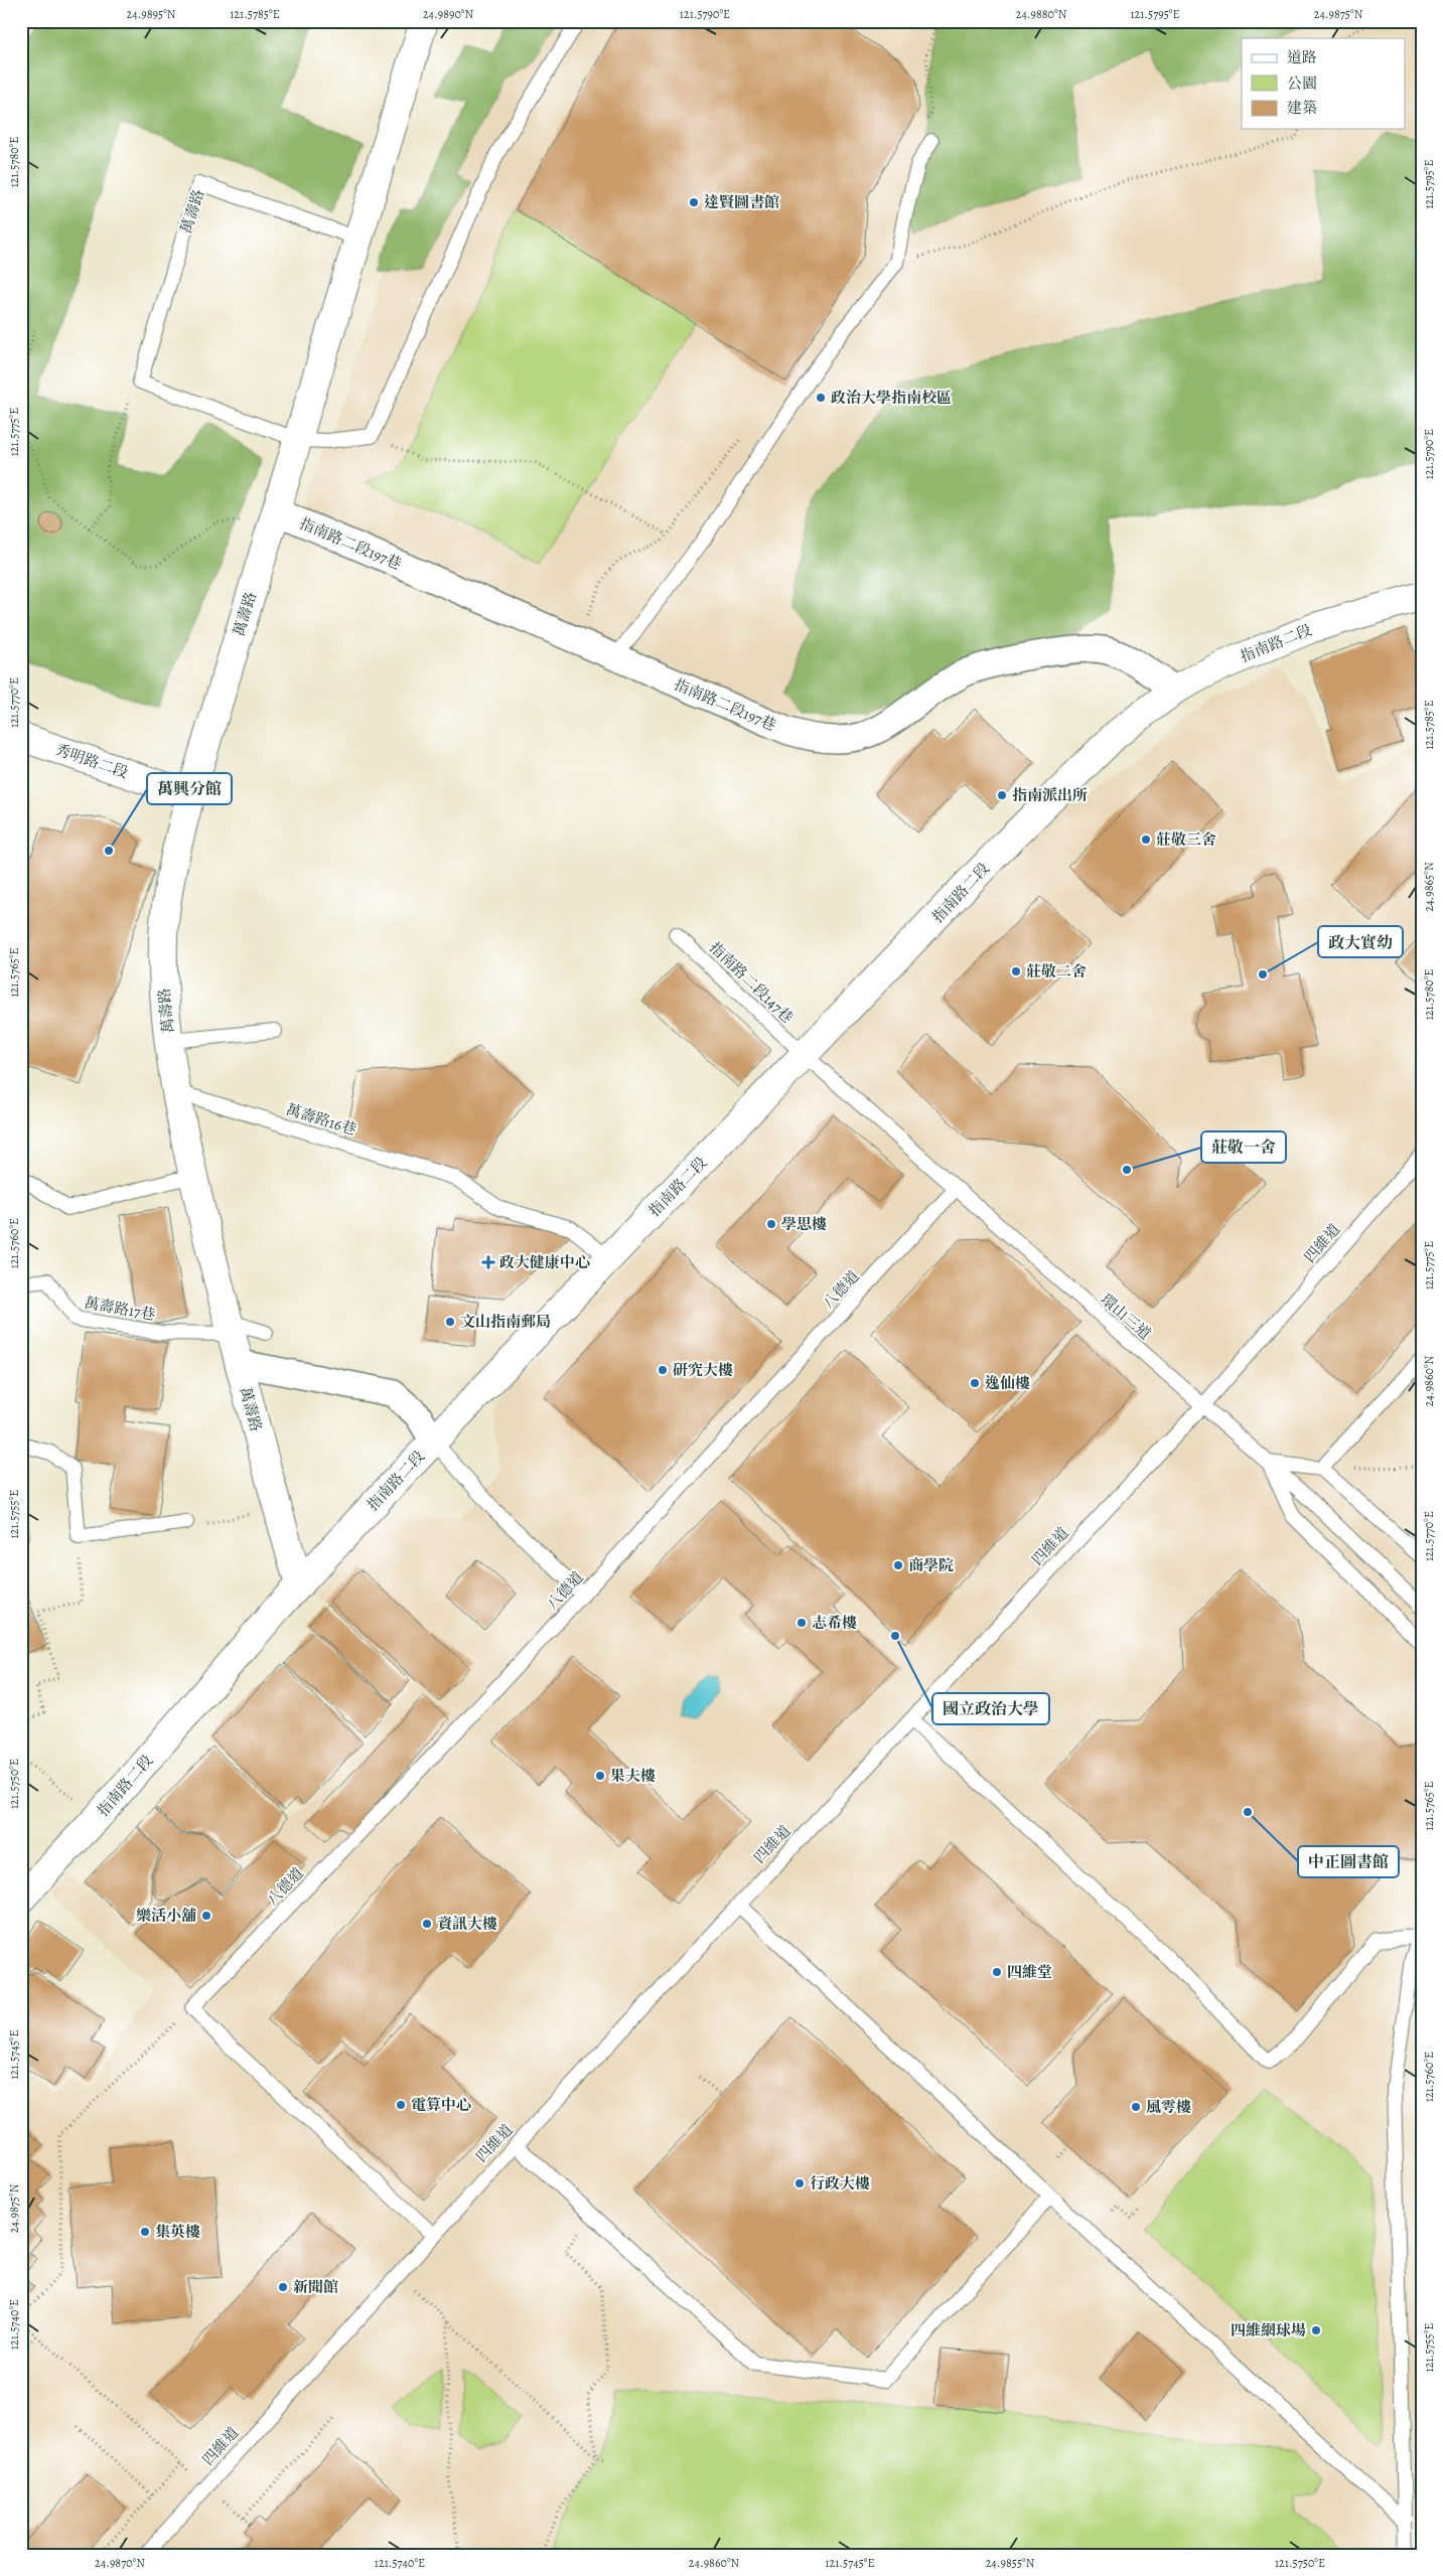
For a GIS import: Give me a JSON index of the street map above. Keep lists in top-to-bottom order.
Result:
{
  "streets": {
    "street": [
      "萬壽路",
      "指南路二段197巷",
      "指南路二段",
      "秀明路二段"
    ],
    "lane": [
      "指南路二段147巷",
      "萬壽路16巷",
      "四維道",
      "八德道",
      "萬壽路17巷",
      "環山三道"
    ]
  },
  "crossings": [
    ["萬壽路", "指南路二段197巷"],
    ["萬壽路", "指南路二段"],
    ["萬壽路", "秀明路二段"],
    ["萬壽路", "萬壽路16巷"],
    ["萬壽路", "萬壽路17巷"],
    ["指南路二段197巷", "指南路二段"],
    ["指南路二段", "指南路二段147巷"],
    ["指南路二段", "萬壽路16巷"],
    ["指南路二段", "環山三道"],
    ["指南路二段147巷", "環山三道"],
    ["四維道", "環山三道"],
    ["八德道", "環山三道"]
  ],
  "places": {
    "other": [
      "達賢圖書館",
      "政治大學指南校區",
      "指南派出所",
      "莊敬三舍",
      "萬興分館",
      "莊敬二舍",
      "政大實幼",
      "莊敬一舍",
      "學思樓",
      "文山指南郵局",
      "研究大樓",
      "逸仙樓",
      "商學院",
      "志希樓",
      "國立政治大學",
      "果夫樓",
      "中正圖書館",
      "樂活小舖",
      "資訊大樓",
      "四維堂",
      "電算中心",
      "風雩樓",
      "行政大樓",
      "集英樓",
      "新聞館",
      "四維網球場"
    ],
    "health": ["政大健康中心"]
  },
  "legend": ["道路", "公園", "建築"],
  "coordinates": [
    "24.9895°N",
    "121.5785°E",
    "24.9890°N",
    "121.5790°E",
    "24.9880°N",
    "121.5795°E",
    "24.9875°N",
    "121.5780°E",
    "121.5775°E",
    "121.5770°E",
    "24.9865°N",
    "121.5765°E",
    "121.5760°E",
    "24.9860°N",
    "121.5755°E",
    "121.5750°E",
    "121.5745°E",
    "121.5740°E",
    "24.9870°N",
    "24.9855°N"
  ]
}
